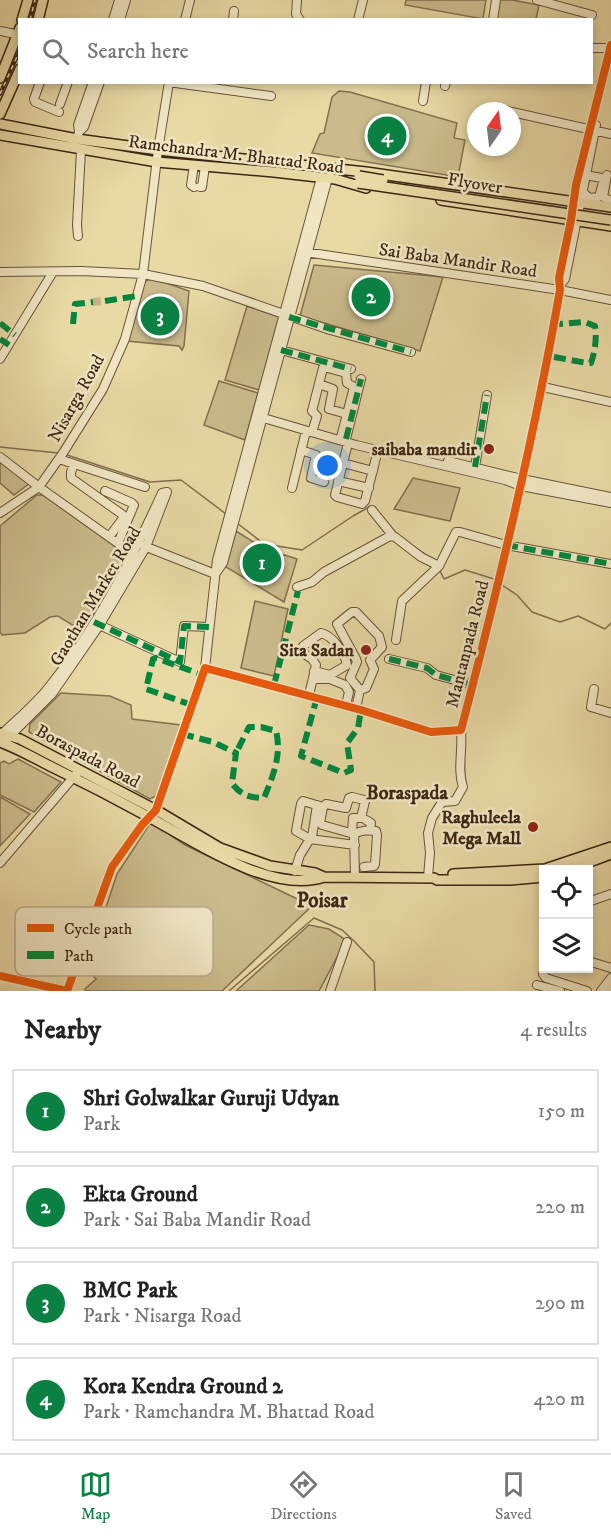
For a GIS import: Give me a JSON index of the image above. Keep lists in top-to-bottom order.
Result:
{
  "streets": {
    "main road": ["Ramchandra M. Bhattad Road", "Flyover", "Boraspada Road"],
    "street": [
      "Sai Baba Mandir Road",
      "Nisarga Road",
      "Gaothan Market Road",
      "Mantanpada Road"
    ]
  },
  "crossings": [
    ["Ramchandra M. Bhattad Road", "Flyover"],
    ["Ramchandra M. Bhattad Road", "Nisarga Road"],
    ["Ramchandra M. Bhattad Road", "Mantanpada Road"],
    ["Sai Baba Mandir Road", "Mantanpada Road"],
    ["Gaothan Market Road", "Boraspada Road"]
  ],
  "districts": ["Boraspada", "Poisar"],
  "places": ["saibaba mandir", "Sita Sadan", "Raghuleela Mega Mall"],
  "legend": ["Cycle path", "Path"],
  "north": "top",
  "page": {
    "search": "Search here",
    "pins": [
      "4",
      "2",
      "3",
      "1"
    ],
    "heading": ["Nearby", "4 results"],
    "list": [
      {
        "mark": "1",
        "name": "Shri Golwalkar Guruji Udyan",
        "note": "Park",
        "value": "150 m"
      },
      {
        "mark": "2",
        "name": "Ekta Ground",
        "note": "Park · Sai Baba Mandir Road",
        "value": "220 m"
      },
      {
        "mark": "3",
        "name": "BMC Park",
        "note": "Park · Nisarga Road",
        "value": "290 m"
      },
      {
        "mark": "4",
        "name": "Kora Kendra Ground 2",
        "note": "Park · Ramchandra M. Bhattad Road",
        "value": "420 m"
      }
    ],
    "nav": ["Map", "Directions", "Saved"]
  }
}
